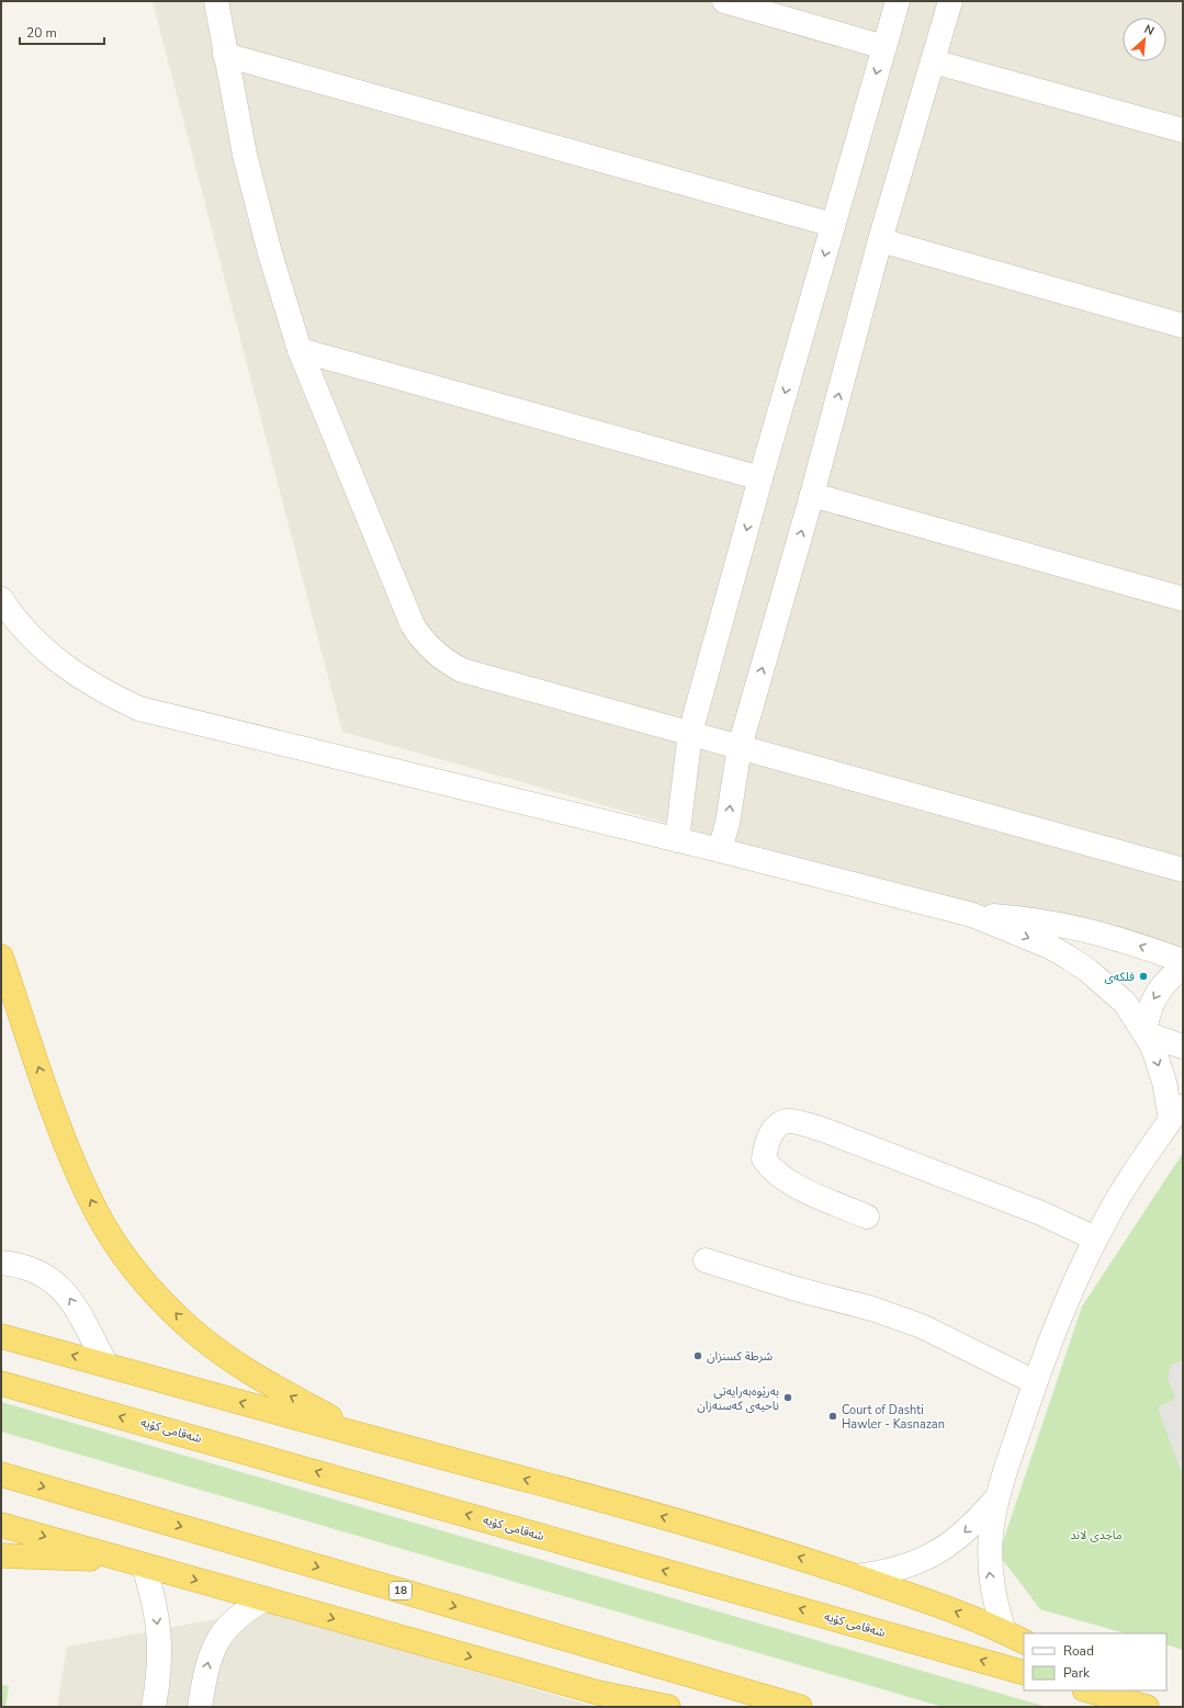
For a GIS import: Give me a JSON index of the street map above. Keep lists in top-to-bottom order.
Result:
{
  "streets": {
    "highway": ["شەقامی کۆیە", "18"]
  },
  "parks": ["ماجدی لاند"],
  "places": [
    "فلکەی",
    "شرطة كسنزان",
    "بەرێوەبەرایەتی ناحیەی کەسنەزان",
    "Court of Dashti Hawler - Kasnazan"
  ],
  "legend": ["Road", "Park"],
  "scale_bar": "20 m",
  "north": "top right"
}
